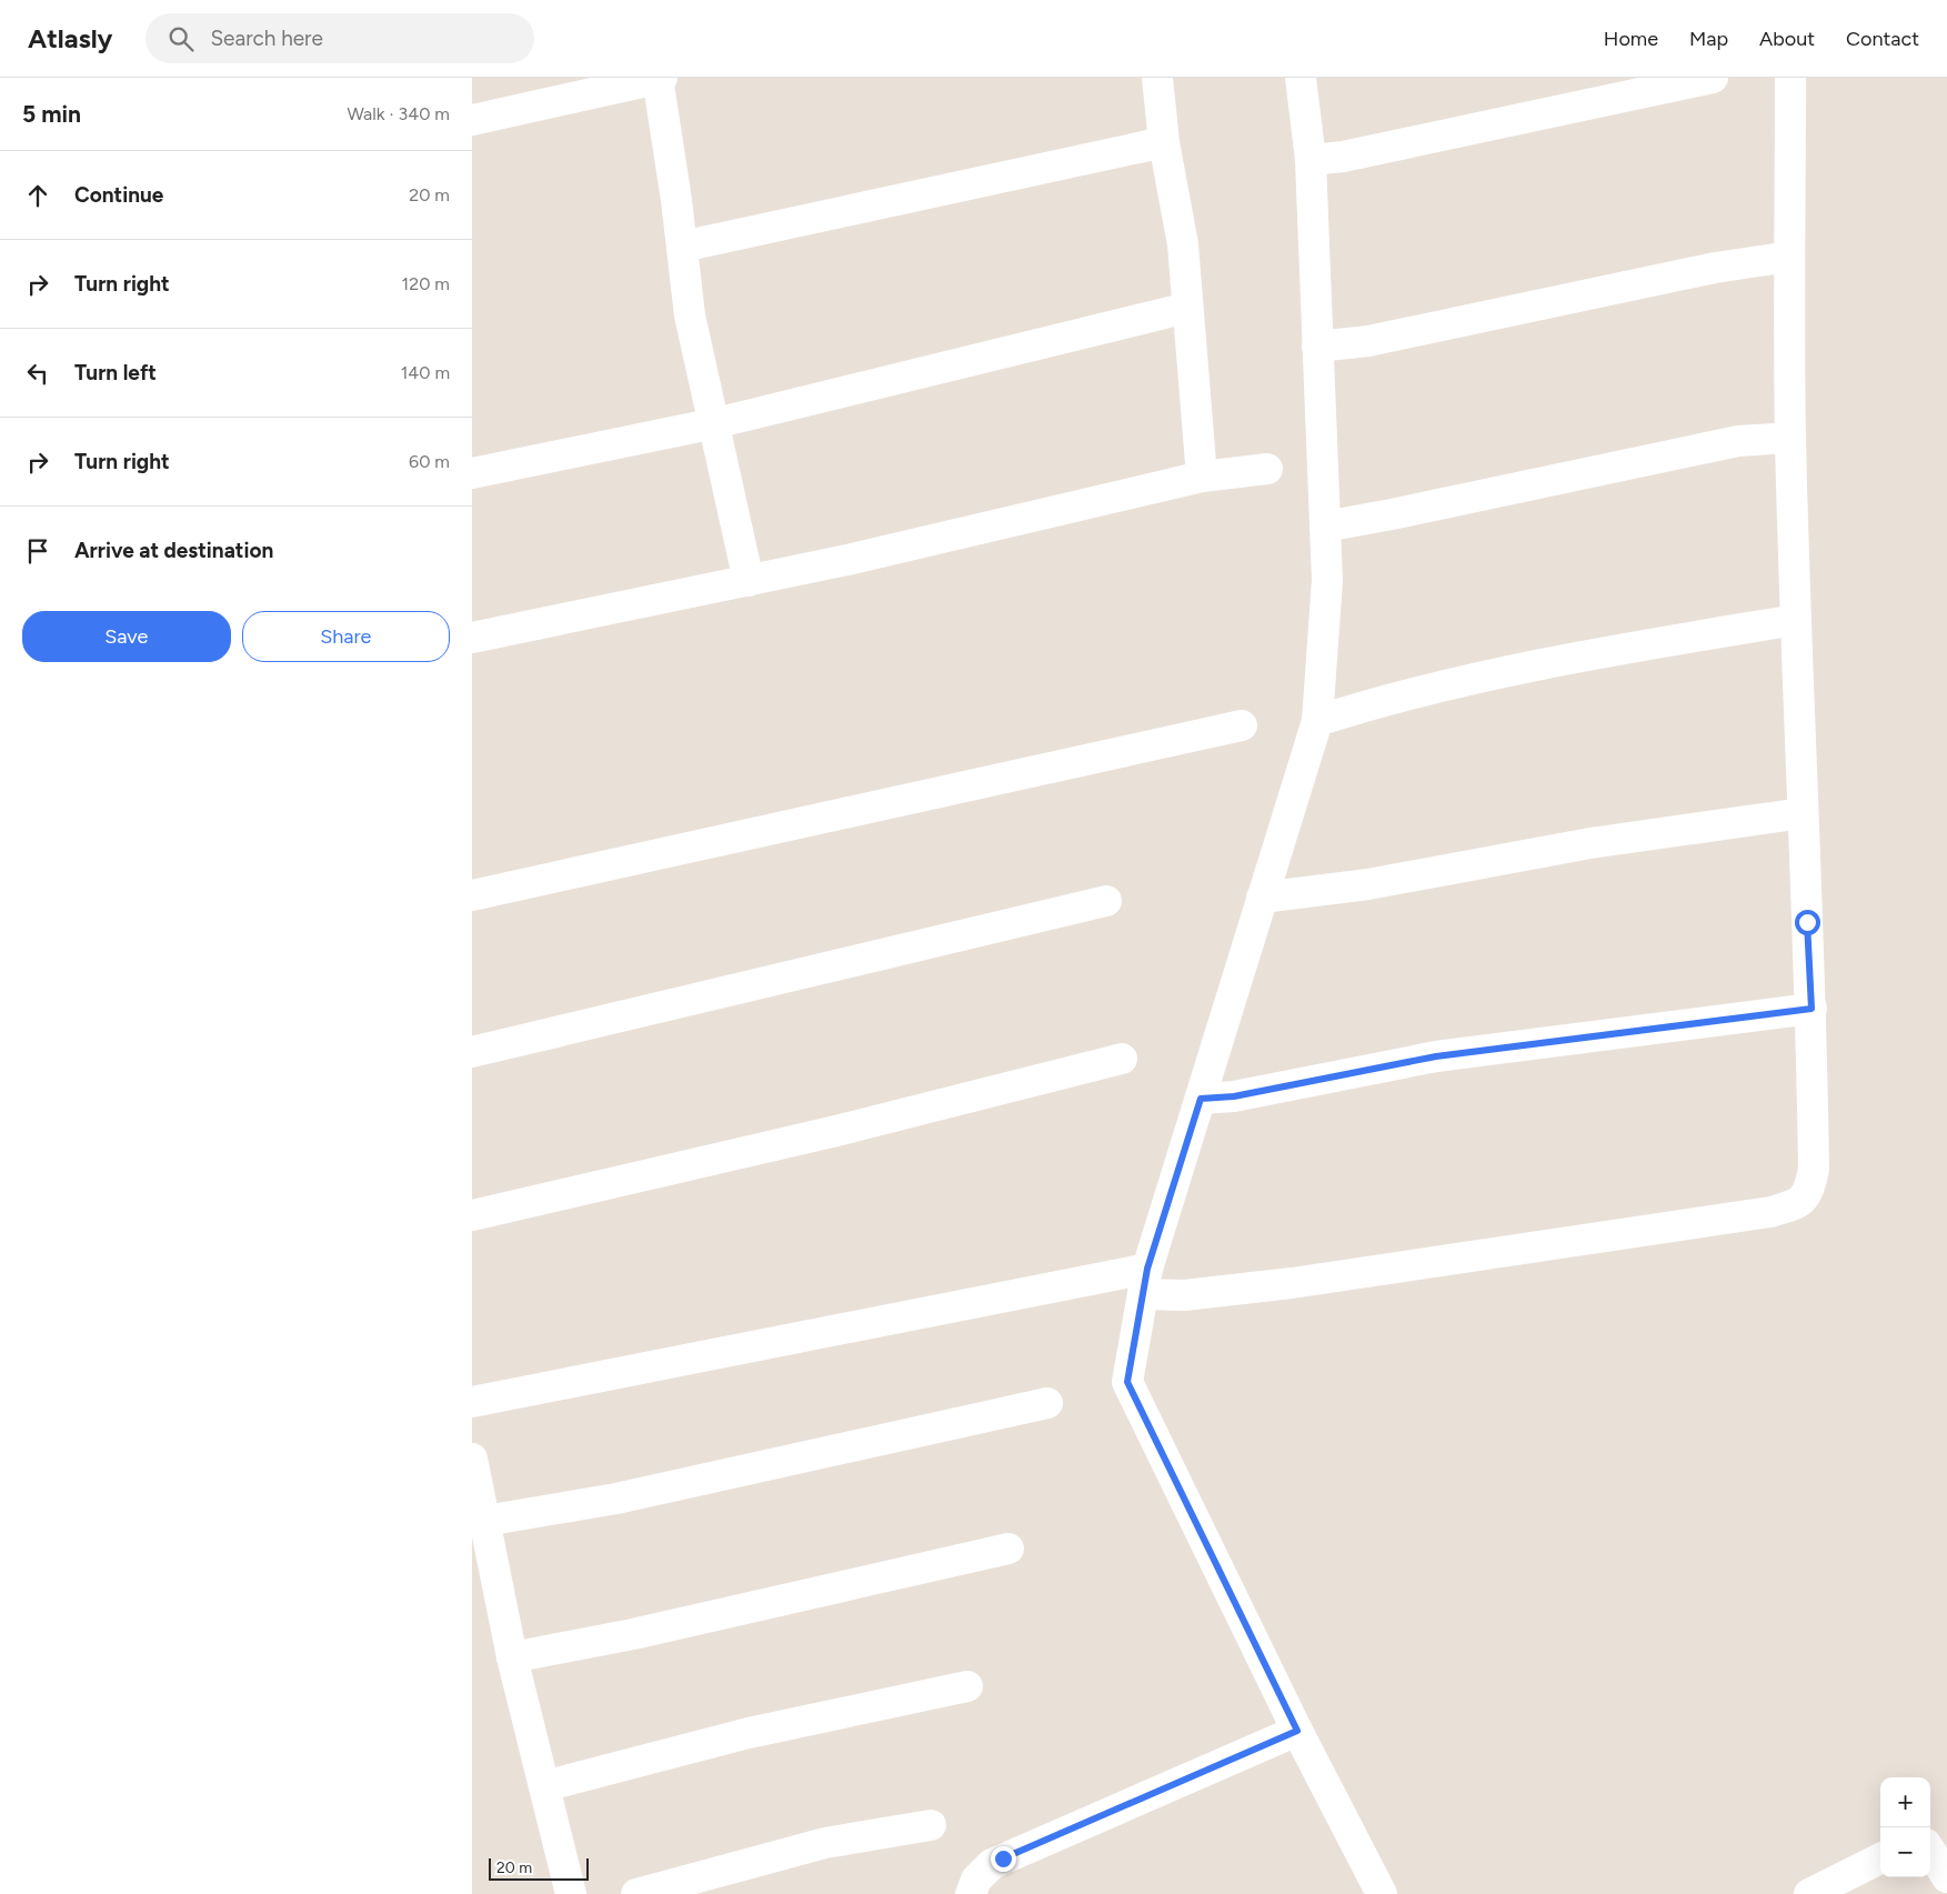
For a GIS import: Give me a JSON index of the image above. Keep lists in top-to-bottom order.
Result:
{
  "scale_bar": "20 m",
  "page": {
    "header": "Atlasly",
    "search": "Search here",
    "nav": [
      "Home",
      "Map",
      "About",
      "Contact"
    ],
    "heading": ["5 min", "Walk · 340 m"],
    "list": [
      ["Continue", "20 m"],
      ["Turn right", "120 m"],
      ["Turn left", "140 m"],
      ["Turn right", "60 m"],
      "Arrive at destination"
    ],
    "buttons": ["Save", "Share"],
    "map_buttons": ["+", "−"],
    "scale": "20 m"
  }
}
